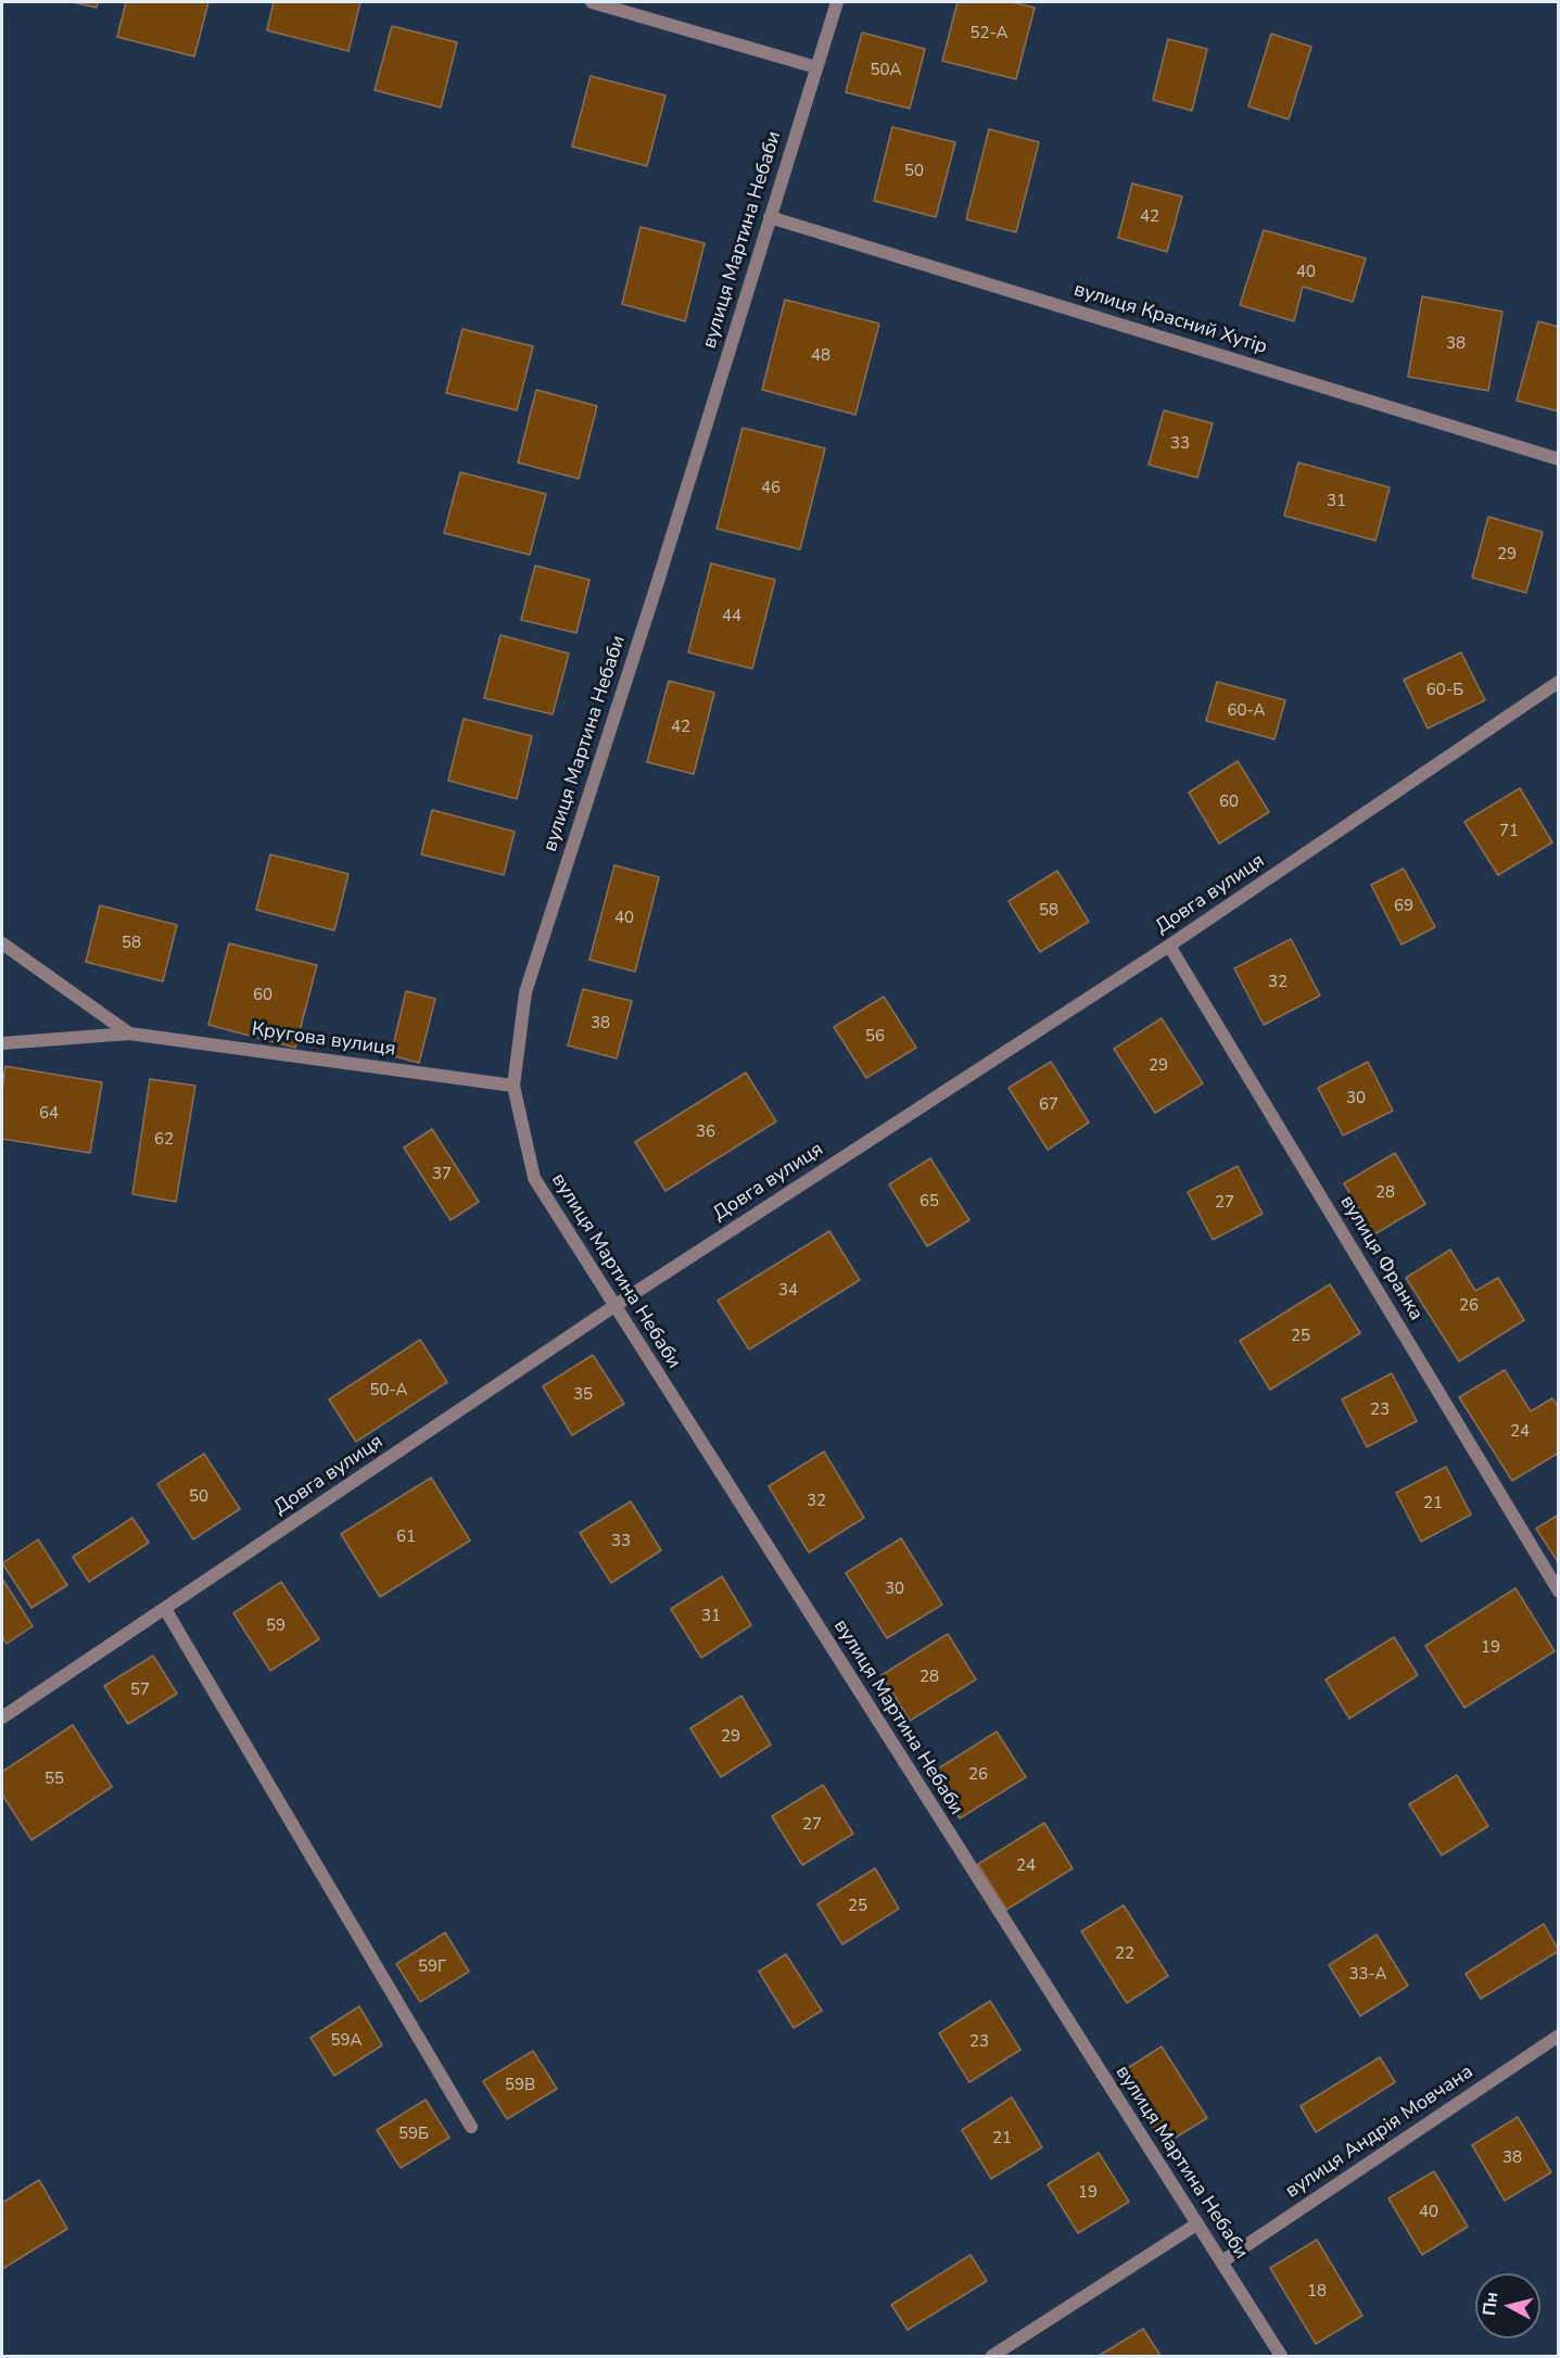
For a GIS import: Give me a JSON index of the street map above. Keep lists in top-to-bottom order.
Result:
{
  "streets": {
    "street": [
      "вулиця Мартина Небаби",
      "вулиця Красний Хутір",
      "Довга вулиця",
      "Кругова вулиця",
      "вулиця Франка",
      "вулиця Андрія Мовчана"
    ]
  },
  "crossings": [
    ["вулиця Мартина Небаби", "вулиця Красний Хутір"],
    ["вулиця Мартина Небаби", "Довга вулиця"],
    ["вулиця Мартина Небаби", "Кругова вулиця"],
    ["вулиця Мартина Небаби", "вулиця Андрія Мовчана"],
    ["Довга вулиця", "вулиця Франка"]
  ],
  "house_numbers": [
    "52-А",
    "50А",
    "50",
    "42",
    "40",
    "38",
    "48",
    "33",
    "46",
    "31",
    "29",
    "44",
    "60-Б",
    "60-А",
    "42",
    "60",
    "71",
    "69",
    "58",
    "40",
    "58",
    "32",
    "60",
    "38",
    "56",
    "29",
    "30",
    "67",
    "64",
    "36",
    "62",
    "37",
    "28",
    "65",
    "27",
    "34",
    "26",
    "25",
    "50-А",
    "35",
    "23",
    "24",
    "50",
    "32",
    "21",
    "61",
    "33",
    "30",
    "31",
    "59",
    "19",
    "28",
    "57",
    "29",
    "26",
    "55",
    "27",
    "24",
    "25",
    "22",
    "59Г",
    "33-А",
    "59А",
    "23",
    "59В",
    "59Б",
    "21",
    "38",
    "19",
    "40",
    "18"
  ],
  "north": "left"
}
